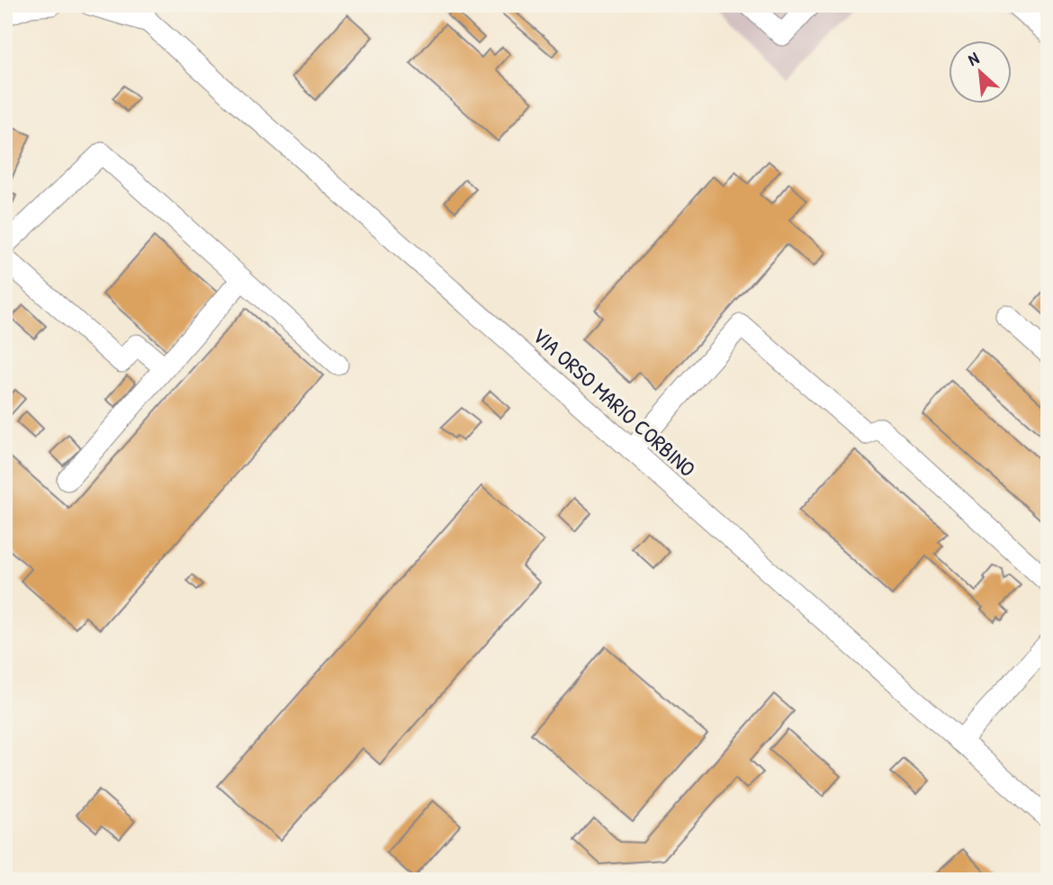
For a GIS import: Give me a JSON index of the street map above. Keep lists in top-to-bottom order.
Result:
{
  "streets": {
    "street": ["VIA ORSO MARIO CORBINO"]
  },
  "north": "top left"
}
